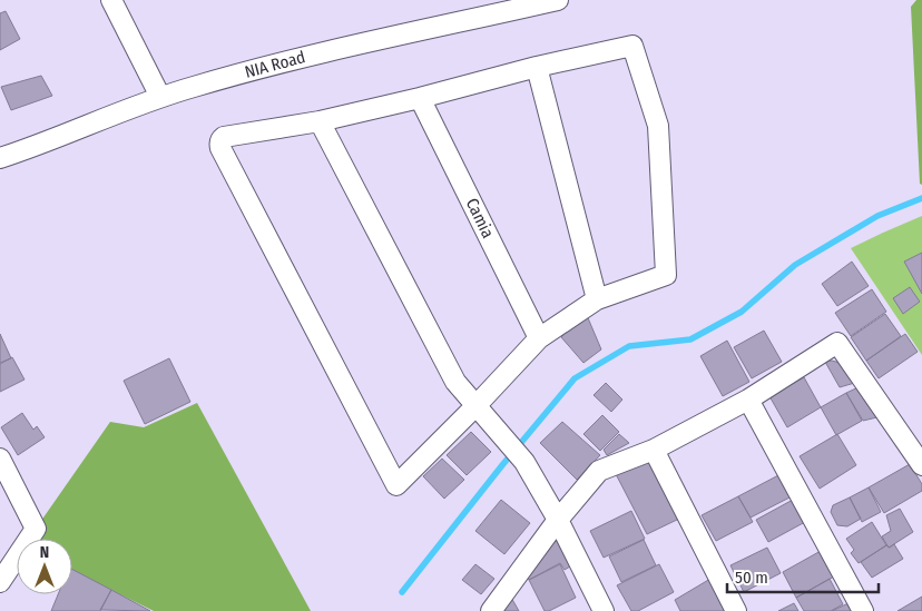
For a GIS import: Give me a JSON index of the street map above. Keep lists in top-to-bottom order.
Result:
{
  "streets": {
    "street": ["NIA Road", "Camia"]
  },
  "scale_bar": "50 m",
  "north": "top"
}
